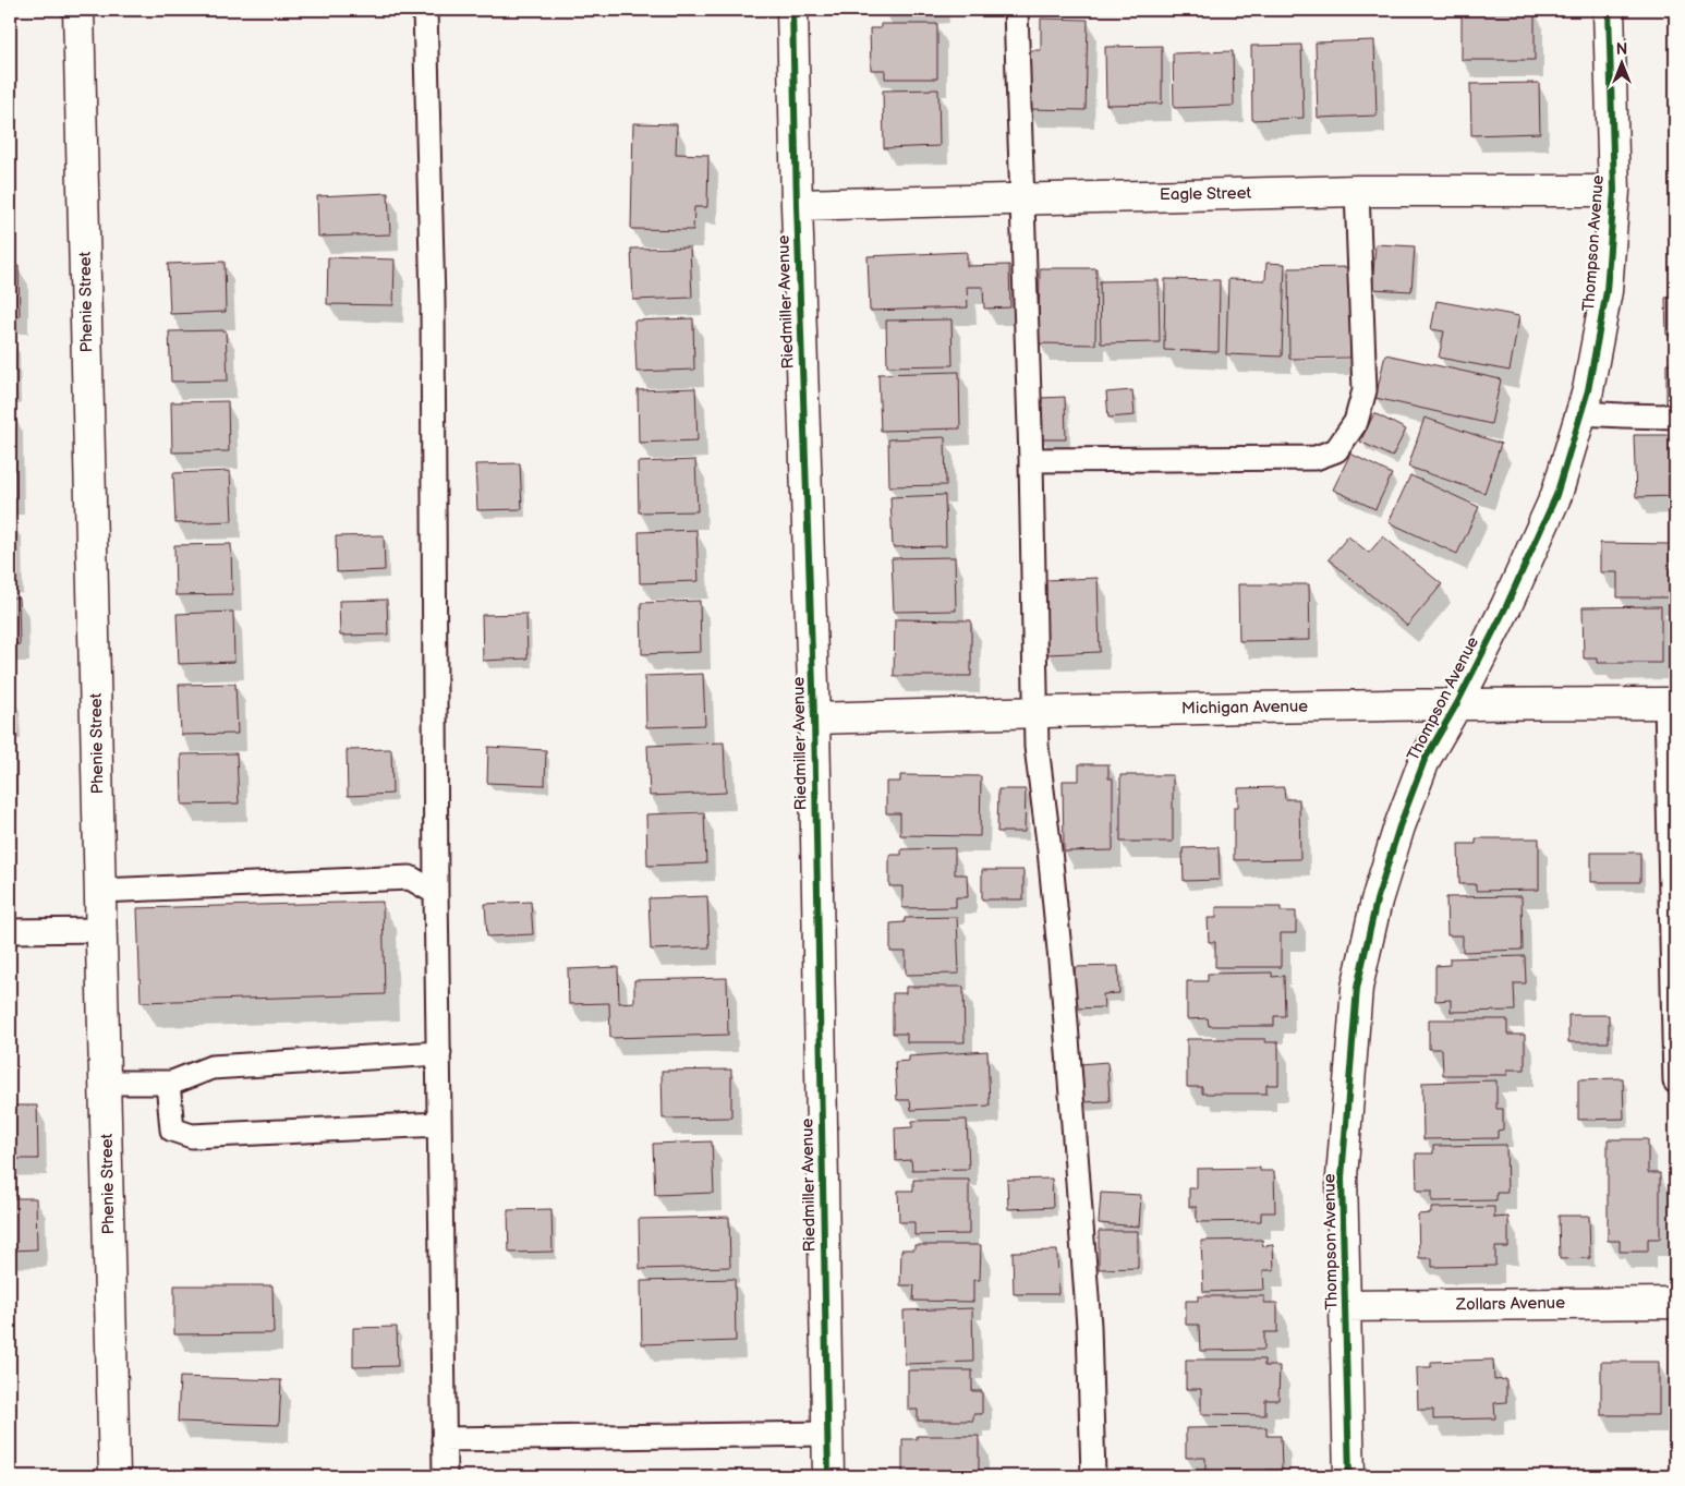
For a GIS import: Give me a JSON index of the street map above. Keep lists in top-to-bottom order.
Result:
{
  "streets": {
    "street": [
      "Eagle Street",
      "Thompson Avenue",
      "Phenie Street",
      "Riedmiller Avenue",
      "Michigan Avenue",
      "Zollars Avenue"
    ]
  },
  "crossings": [
    ["Eagle Street", "Thompson Avenue"],
    ["Eagle Street", "Riedmiller Avenue"],
    ["Thompson Avenue", "Michigan Avenue"],
    ["Thompson Avenue", "Zollars Avenue"],
    ["Riedmiller Avenue", "Michigan Avenue"]
  ],
  "north": "top"
}
